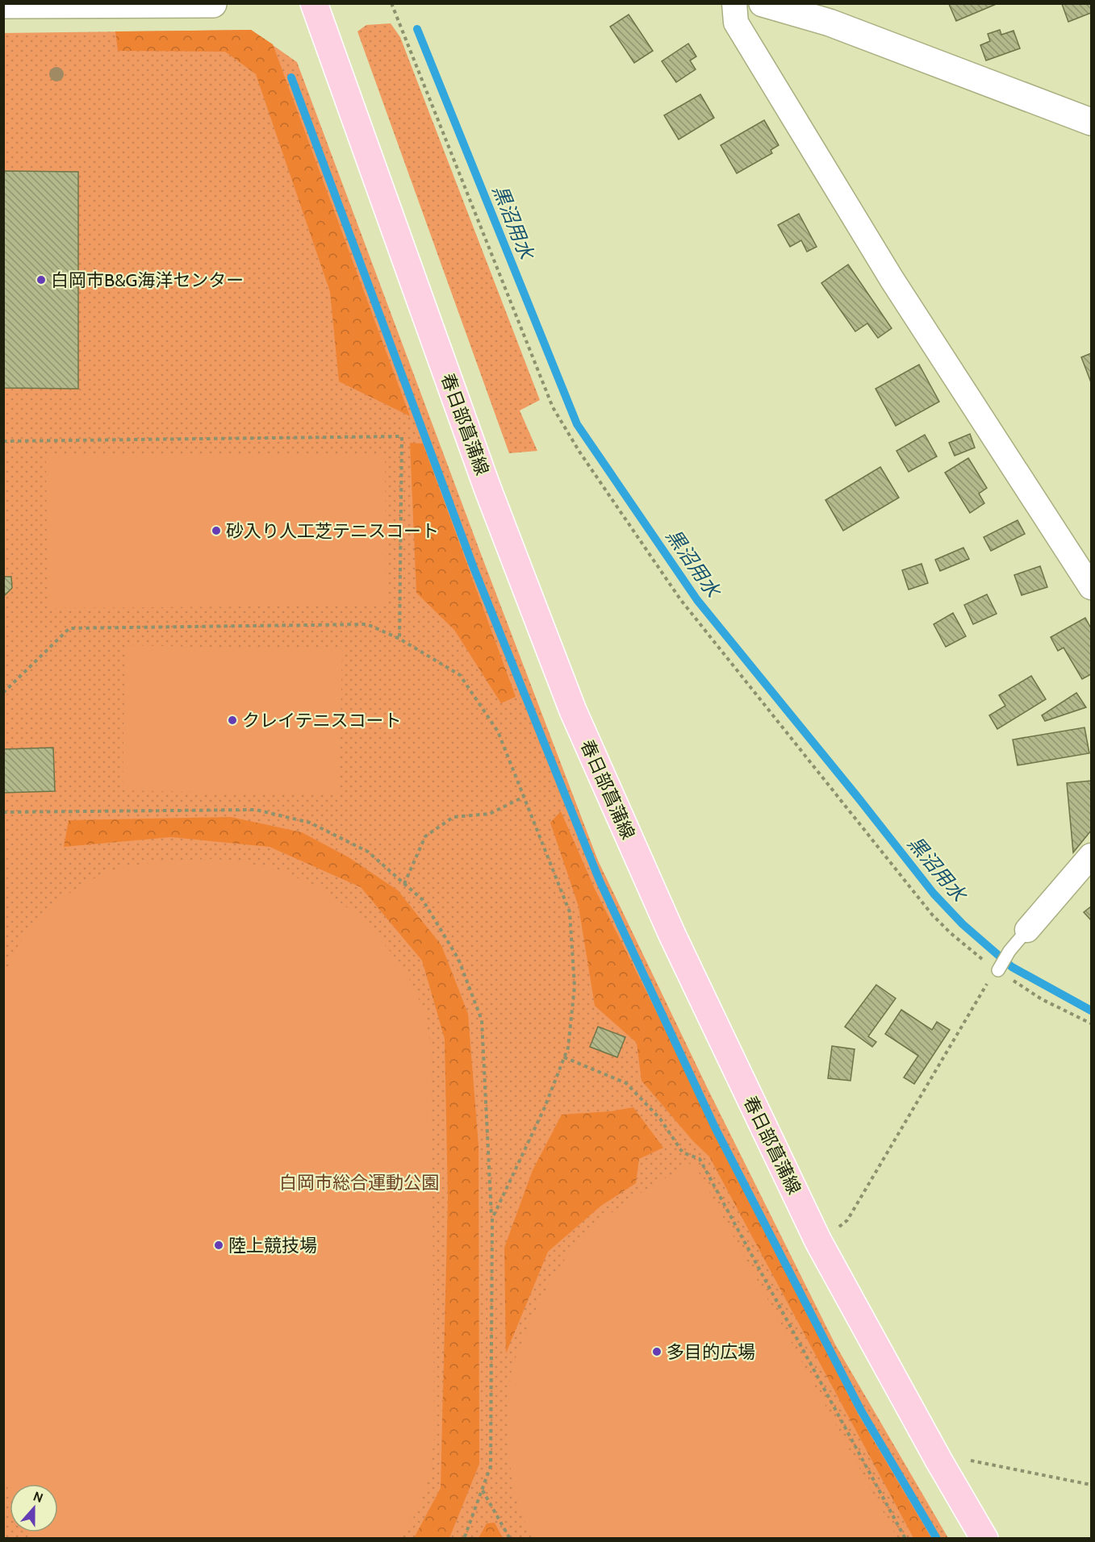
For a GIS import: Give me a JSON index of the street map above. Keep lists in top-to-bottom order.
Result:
{
  "streets": {
    "main road": ["春日部菖蒲線"]
  },
  "water": ["黒沼用水"],
  "parks": ["白岡市総合運動公園"],
  "places": [
    "白岡市B&G海洋センター",
    "砂入り人工芝テニスコート",
    "クレイテニスコート",
    "陸上競技場",
    "多目的広場"
  ],
  "north": "top"
}
